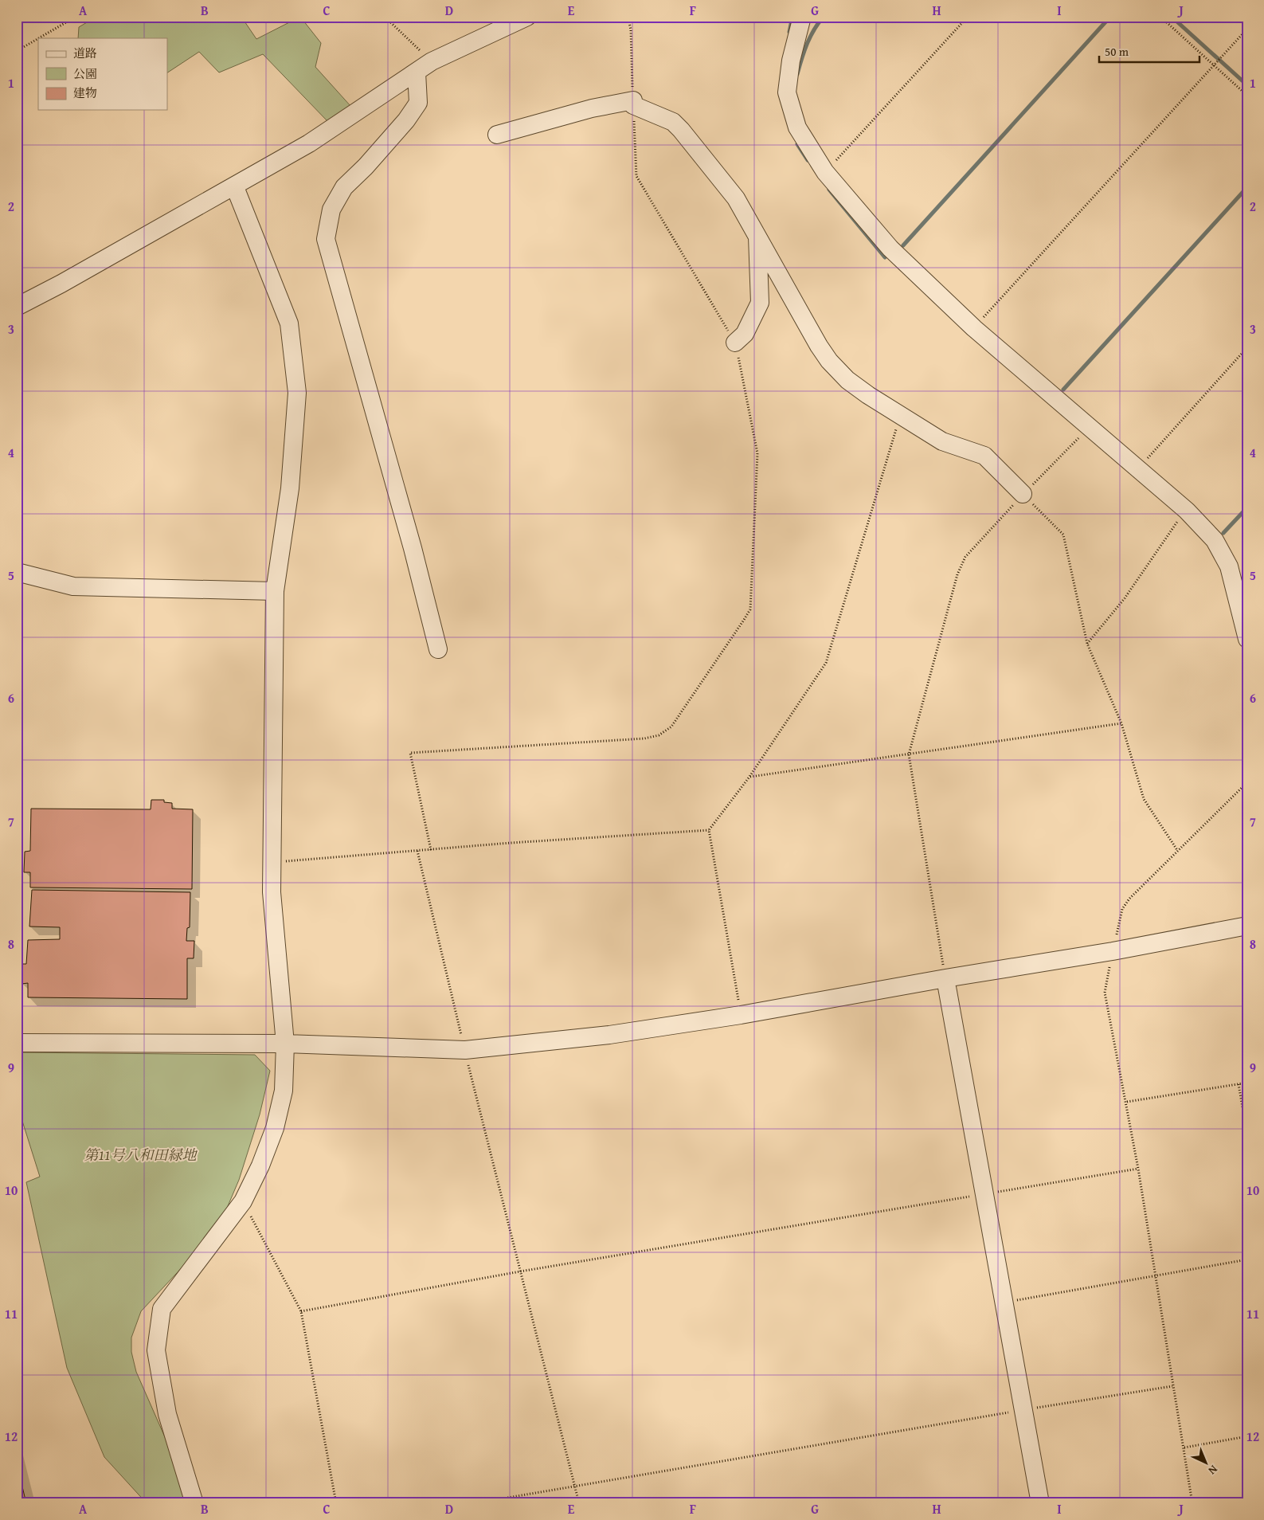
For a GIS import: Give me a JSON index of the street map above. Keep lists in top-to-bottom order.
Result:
{
  "parks": ["第11号八和田緑地"],
  "legend": ["道路", "公園", "建物"],
  "scale_bar": "50 m",
  "north": "bottom right",
  "grid": {
    "columns": [
      "A",
      "B",
      "C",
      "D",
      "E",
      "F",
      "G",
      "H",
      "I",
      "J"
    ],
    "rows": [
      "1",
      "2",
      "3",
      "4",
      "5",
      "6",
      "7",
      "8",
      "9",
      "10",
      "11",
      "12"
    ]
  }
}
